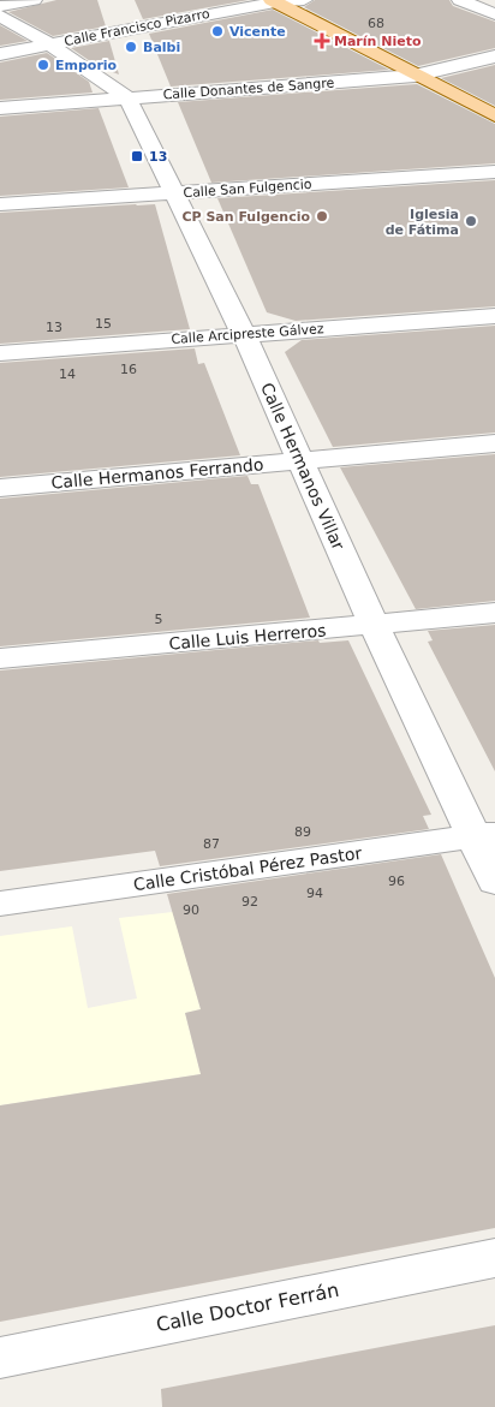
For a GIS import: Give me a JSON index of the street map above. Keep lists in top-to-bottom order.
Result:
{
  "streets": {
    "street": [
      "Calle Francisco Pizarro",
      "Calle Donantes de Sangre",
      "Calle San Fulgencio",
      "Calle Arcipreste Gálvez",
      "Calle Hermanos Villar",
      "Calle Hermanos Ferrando",
      "Calle Luis Herreros",
      "Calle Cristóbal Pérez Pastor",
      "Calle Doctor Ferrán"
    ]
  },
  "crossings": [
    ["Calle Donantes de Sangre", "Calle Hermanos Villar"],
    ["Calle San Fulgencio", "Calle Hermanos Villar"],
    ["Calle Arcipreste Gálvez", "Calle Hermanos Villar"],
    ["Calle Hermanos Villar", "Calle Hermanos Ferrando"],
    ["Calle Hermanos Villar", "Calle Luis Herreros"],
    ["Calle Hermanos Villar", "Calle Cristóbal Pérez Pastor"]
  ],
  "places": {
    "other": [
      "Vicente",
      "Balbi",
      "Emporio",
      "CP San Fulgencio",
      "Iglesia de Fátima"
    ],
    "health": ["Marín Nieto"],
    "transit": ["13"]
  },
  "house_numbers": [
    "68",
    "15",
    "13",
    "16",
    "14",
    "5",
    "89",
    "87",
    "96",
    "94",
    "92",
    "90"
  ]
}
